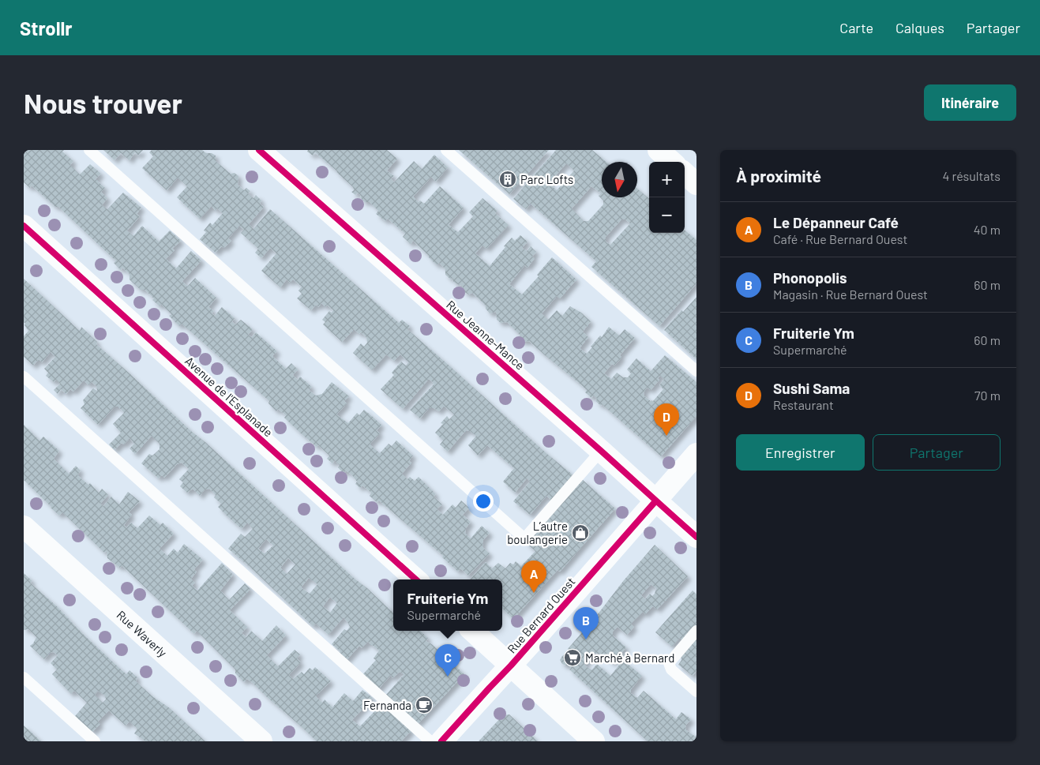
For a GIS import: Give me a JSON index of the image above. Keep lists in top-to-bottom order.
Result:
{
  "streets": {
    "street": [
      "Rue Jeanne-Mance",
      "Avenue de l'Esplanade",
      "Rue Bernard Ouest",
      "Rue Waverly"
    ]
  },
  "crossings": [
    ["Rue Jeanne-Mance", "Rue Bernard Ouest"]
  ],
  "places": {
    "building": ["Parc Lofts"],
    "shop": ["L’autre boulangerie"],
    "supermarket": ["Marché à Bernard"],
    "cafe": ["Fernanda"]
  },
  "north": "bottom",
  "page": {
    "header": "Strollr",
    "nav": ["Carte", "Calques", "Partager"],
    "buttons": [
      "Itinéraire",
      ["Enregistrer", "Partager"]
    ],
    "title": "Nous trouver",
    "heading": ["À proximité", "4 résultats"],
    "map_buttons": ["+", "−"],
    "list": [
      {
        "mark": "A",
        "name": "Le Dépanneur Café",
        "note": "Café · Rue Bernard Ouest",
        "value": "40 m"
      },
      {
        "mark": "B",
        "name": "Phonopolis",
        "note": "Magasin · Rue Bernard Ouest",
        "value": "60 m"
      },
      {
        "mark": "C",
        "name": "Fruiterie Ym",
        "note": "Supermarché",
        "value": "60 m"
      },
      {
        "mark": "D",
        "name": "Sushi Sama",
        "note": "Restaurant",
        "value": "70 m"
      }
    ],
    "pins": [
      "D",
      "A",
      "B",
      "C"
    ],
    "popup": ["Fruiterie Ym", "Supermarché"]
  }
}
